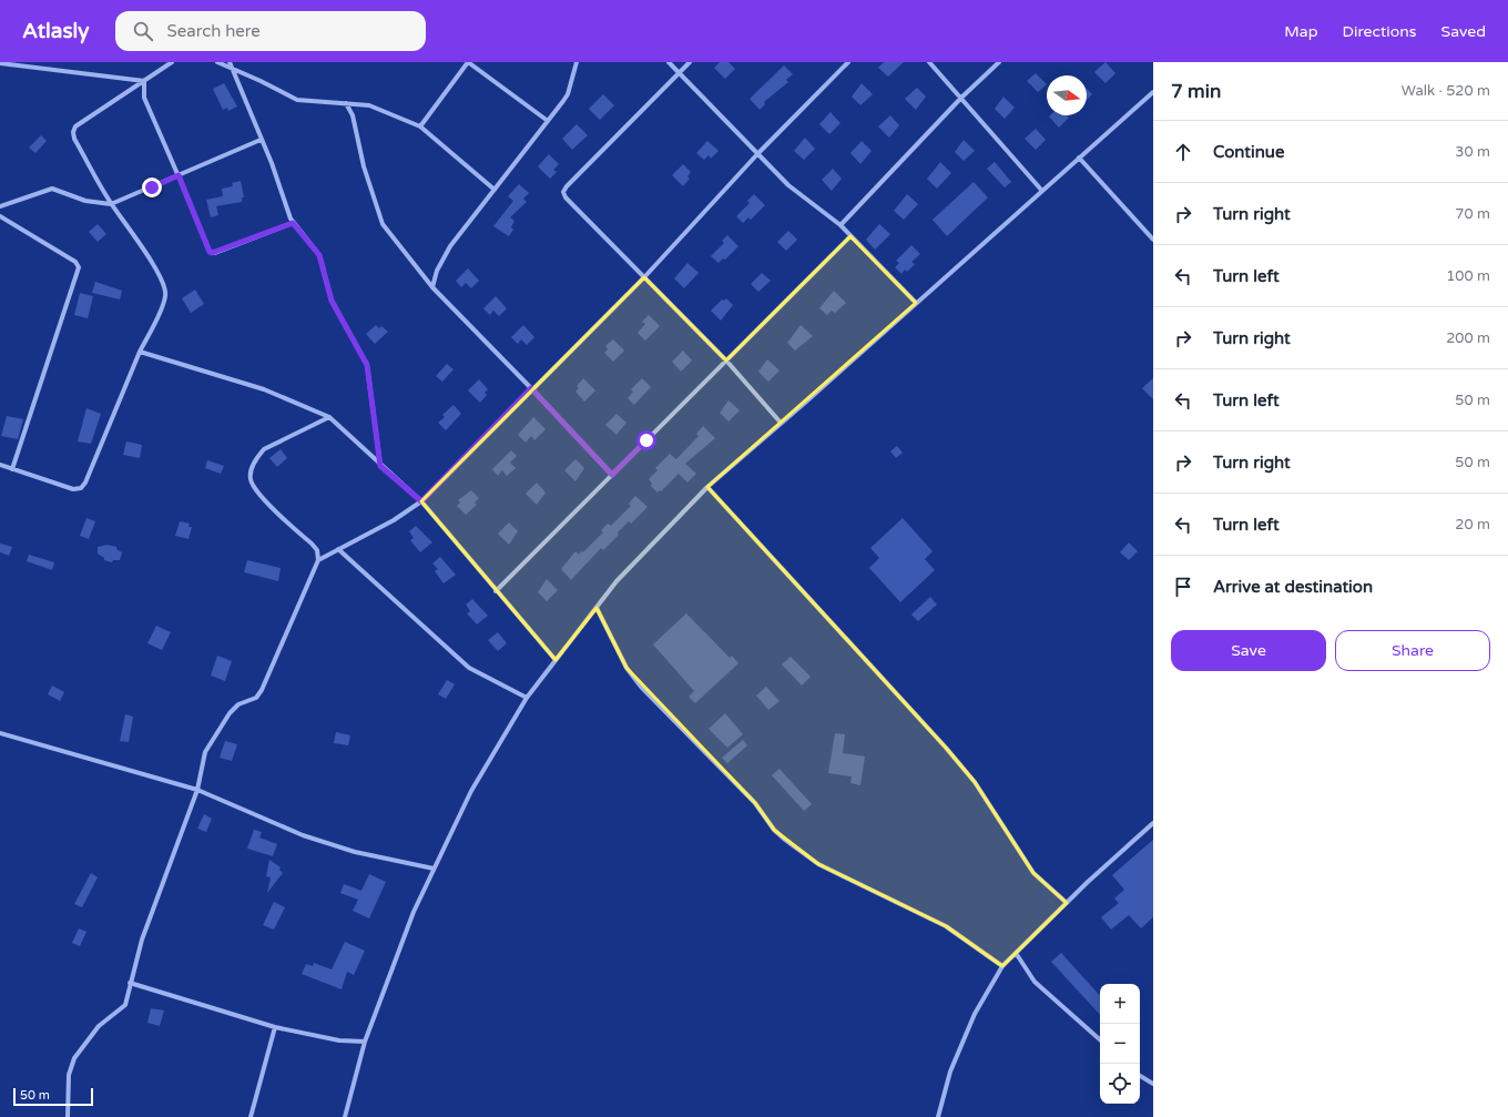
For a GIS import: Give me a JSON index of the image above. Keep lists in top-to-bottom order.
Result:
{
  "scale_bar": "50 m",
  "north": "right",
  "page": {
    "header": "Atlasly",
    "search": "Search here",
    "nav": ["Map", "Directions", "Saved"],
    "heading": ["7 min", "Walk · 520 m"],
    "list": [
      ["Continue", "30 m"],
      ["Turn right", "70 m"],
      ["Turn left", "100 m"],
      ["Turn right", "200 m"],
      ["Turn left", "50 m"],
      ["Turn right", "50 m"],
      ["Turn left", "20 m"],
      "Arrive at destination"
    ],
    "buttons": ["Save", "Share"],
    "map_buttons": ["+", "−"],
    "scale": "50 m"
  }
}
